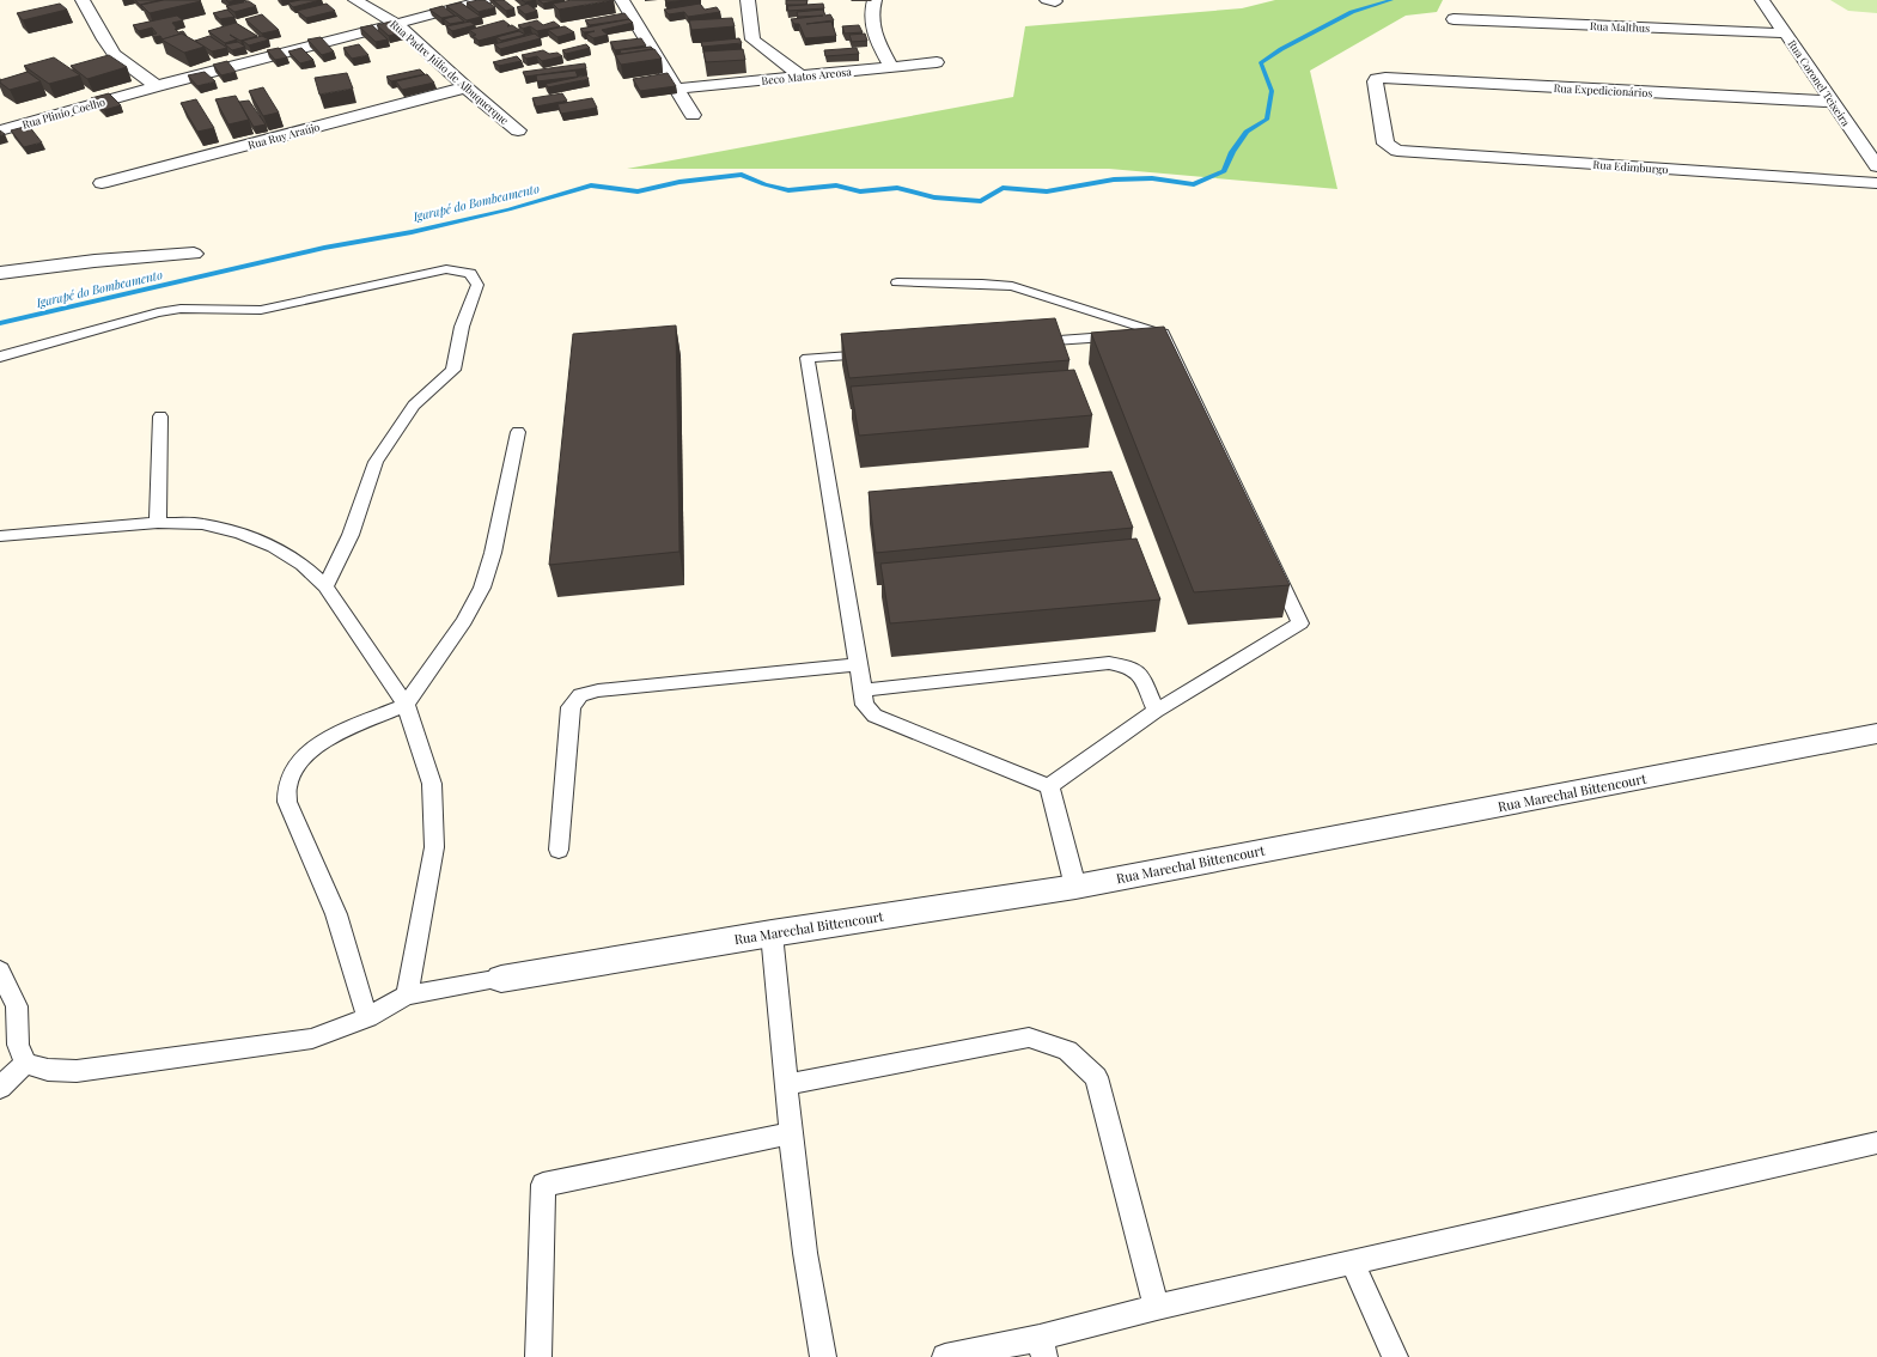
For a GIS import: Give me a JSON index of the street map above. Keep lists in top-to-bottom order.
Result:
{
  "streets": {
    "street": [
      "Rua Malthus",
      "Rua Padre Júlio de Albuquerque",
      "Beco Matos Areosa",
      "Rua Coronel Teixeira",
      "Rua Expedicionários",
      "Rua Plinio Coelho",
      "Rua Ruy Araújo",
      "Rua Edimburgo",
      "Rua Marechal Bittencourt"
    ]
  },
  "crossings": [
    ["Rua Malthus", "Rua Coronel Teixeira"],
    ["Rua Padre Júlio de Albuquerque", "Rua Plinio Coelho"],
    ["Rua Padre Júlio de Albuquerque", "Rua Ruy Araújo"],
    ["Rua Coronel Teixeira", "Rua Expedicionários"],
    ["Rua Expedicionários", "Rua Edimburgo"]
  ],
  "water": ["Igarapé do Bombeamento"]
}
